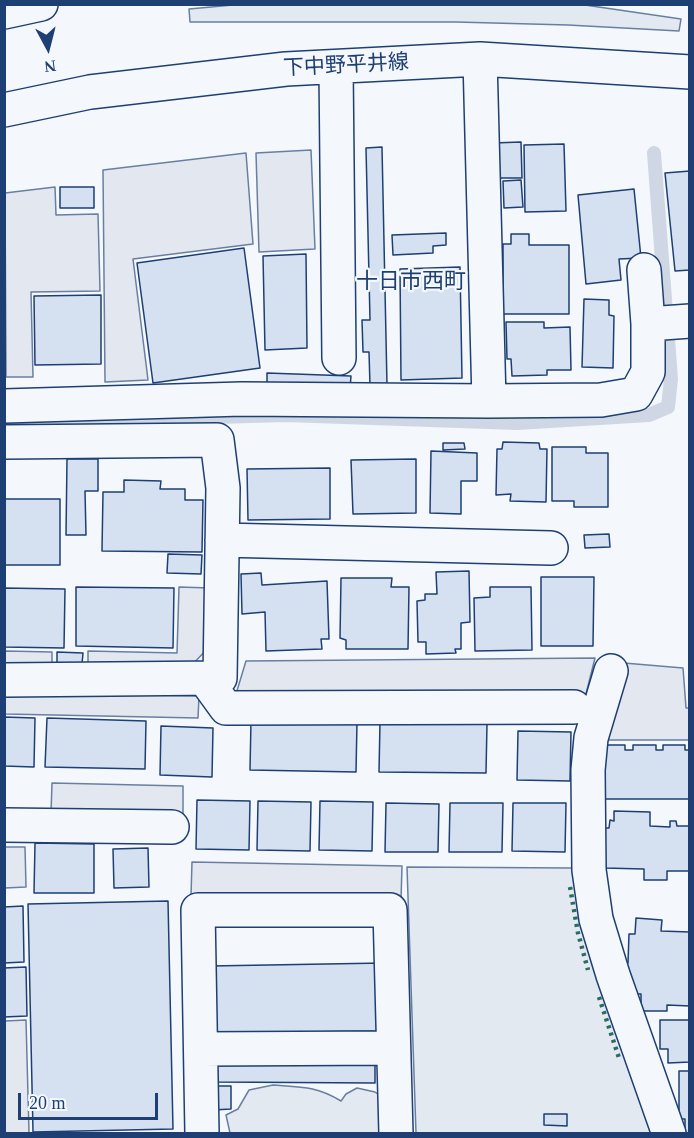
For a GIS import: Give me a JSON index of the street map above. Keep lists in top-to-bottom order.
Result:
{
  "streets": {
    "street": ["下中野平井線"]
  },
  "districts": ["十日市西町"],
  "scale_bar": "20 m",
  "north": "bottom"
}
